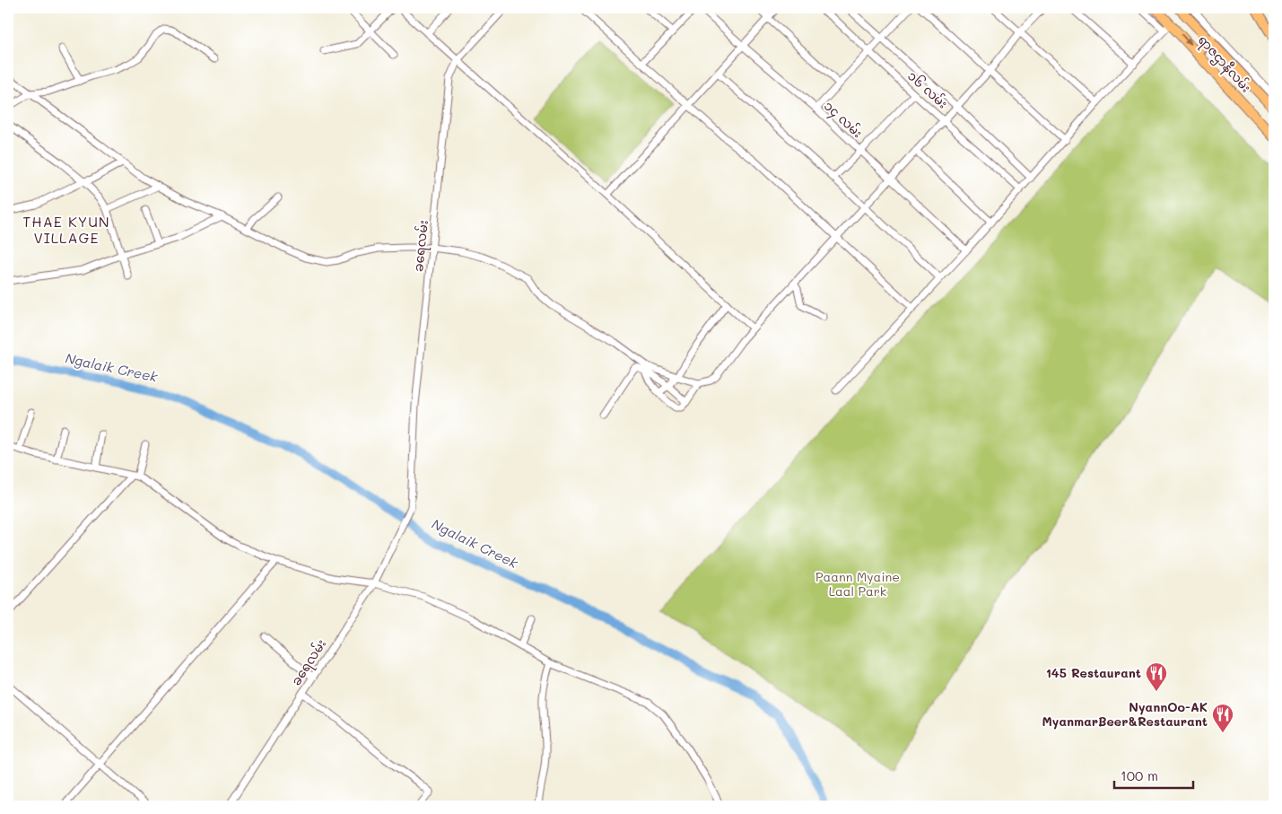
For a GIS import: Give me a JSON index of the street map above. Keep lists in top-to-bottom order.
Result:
{
  "streets": {
    "main road": ["ရာဇဌာနီလမ်း"],
    "street": ["၁၆ လမ်း", "၁၄ လမ်း", "ခရေလမ်း"]
  },
  "districts": ["THAE KYUN VILLAGE"],
  "water": ["Ngalaik Creek"],
  "parks": ["Paann Myaine Laal Park"],
  "places": {
    "restaurant": ["145 Restaurant", "NyannOo-AK MyanmarBeer&Restaurant"]
  },
  "scale_bar": "100 m"
}
